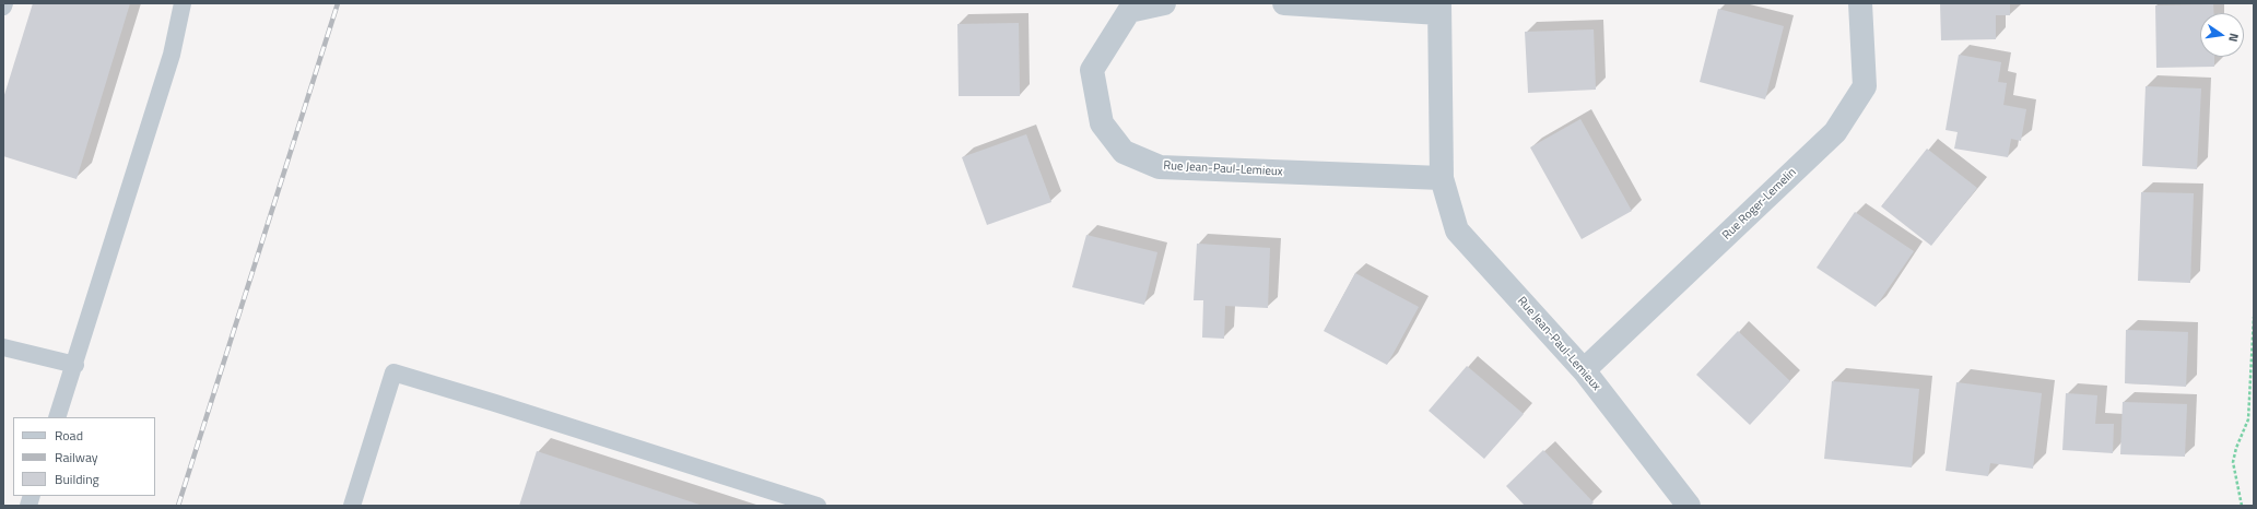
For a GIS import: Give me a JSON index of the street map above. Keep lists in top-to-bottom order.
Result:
{
  "streets": {
    "street": ["Rue Jean-Paul-Lemieux", "Rue Roger-Lemelin"]
  },
  "crossings": [
    ["Rue Jean-Paul-Lemieux", "Rue Roger-Lemelin"]
  ],
  "legend": ["Road", "Railway", "Building"],
  "north": "right"
}
